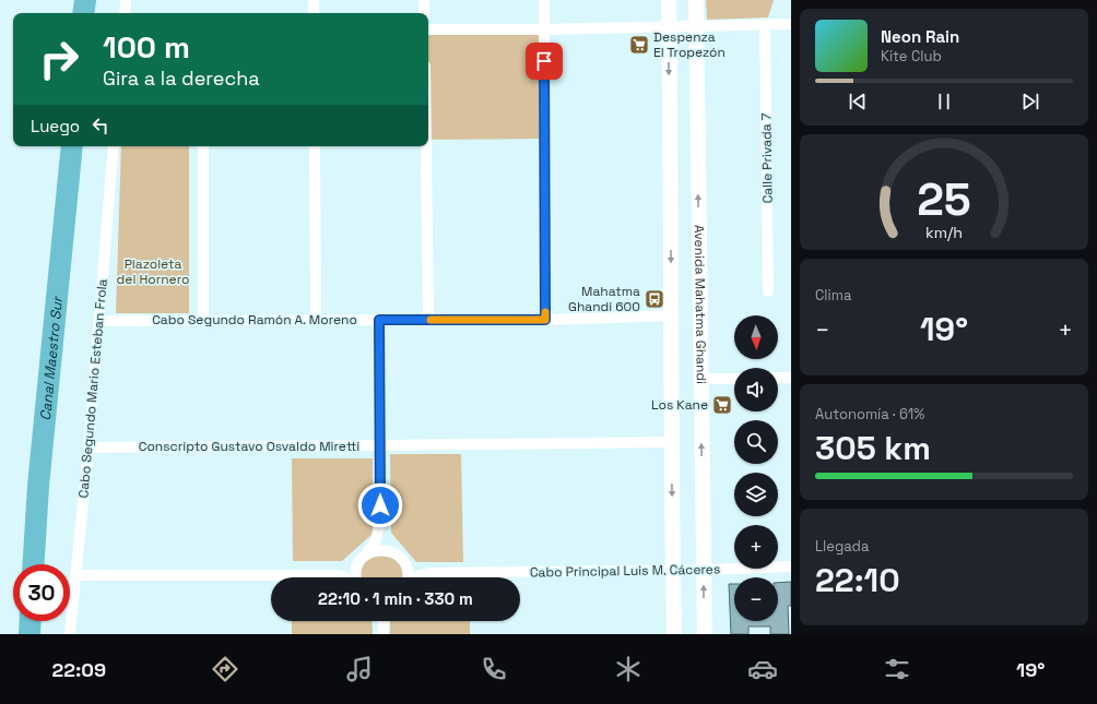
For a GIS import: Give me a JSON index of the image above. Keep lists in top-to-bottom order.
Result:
{
  "streets": {
    "main road": ["Avenida Mahatma Ghandi"],
    "street": [
      "Calle Privada 7",
      "Cabo Segundo Ramón A. Moreno",
      "Cabo Segundo Mario Esteban Frola",
      "Conscripto Gustavo Osvaldo Miretti",
      "Cabo Principal Luis M. Cáceres"
    ]
  },
  "crossings": [
    ["Avenida Mahatma Ghandi", "Cabo Principal Luis M. Cáceres"],
    ["Cabo Segundo Ramón A. Moreno", "Cabo Segundo Mario Esteban Frola"],
    ["Cabo Segundo Mario Esteban Frola", "Conscripto Gustavo Osvaldo Miretti"]
  ],
  "water": ["Canal Maestro Sur"],
  "parks": ["Plazoleta del Hornero"],
  "places": {
    "supermarket": ["Despenza El Tropezón", "Los Kane"],
    "bus stop": ["Mahatma Ghandi 600"]
  },
  "north": "bottom",
  "page": {
    "turn": ["100 m", "Gira a la derecha"],
    "song": ["Neon Rain", "Kite Club"],
    "then": "Luego",
    "tile": [
      "Clima",
      ["Autonomía · 61%", "305 km"],
      ["Llegada", "22:10"]
    ],
    "heat": ["−", "19°", "+"],
    "map_buttons": ["+", "−"],
    "limit": "30",
    "trip": "22:10 · 1 min · 330 m",
    "tabs": ["22:09", "19°"],
    "gauge": ["25", "km/h"]
  }
}
